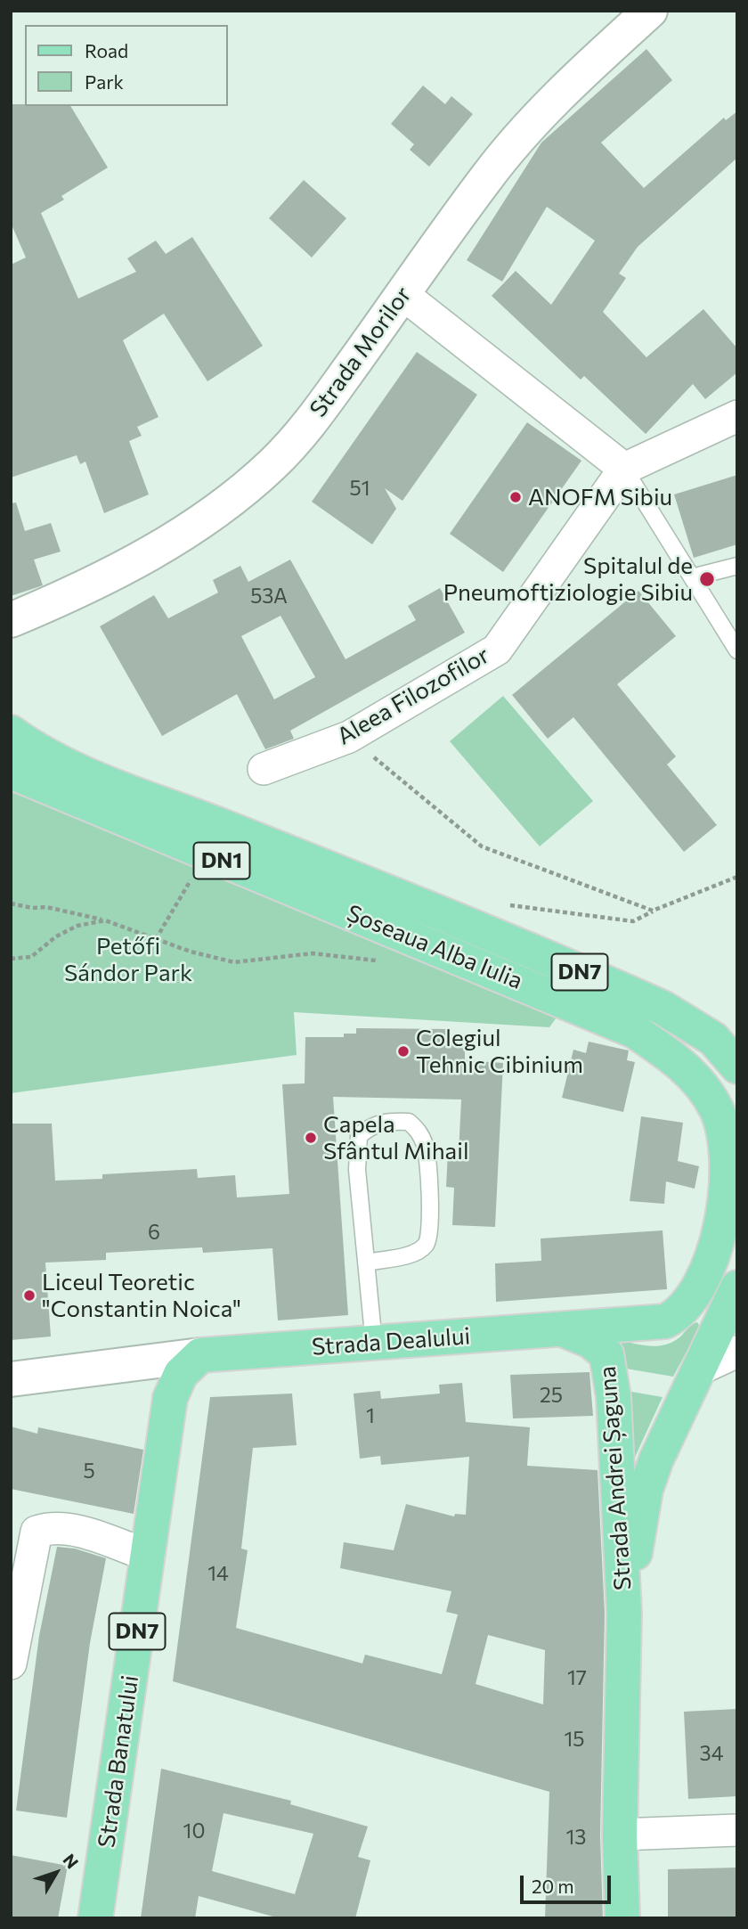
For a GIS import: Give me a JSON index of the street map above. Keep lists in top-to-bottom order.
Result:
{
  "streets": {
    "main road": [
      "DN1",
      "Șoseaua Alba Iulia",
      "DN7",
      "Strada Dealului",
      "Strada Andrei Șaguna",
      "Strada Banatului"
    ],
    "street": ["Strada Morilor", "Aleea Filozofilor"]
  },
  "crossings": [
    ["Șoseaua Alba Iulia", "Strada Dealului"],
    ["Strada Dealului", "Strada Andrei Șaguna"],
    ["Strada Dealului", "Strada Banatului"]
  ],
  "parks": ["Petőfi Sándor Park"],
  "places": [
    "ANOFM Sibiu",
    "Spitalul de Pneumoftiziologie Sibiu",
    "Colegiul Tehnic Cibinium",
    "Capela Sfântul Mihail",
    "Liceul Teoretic \"Constantin Noica\""
  ],
  "house_numbers": [
    "51",
    "53A",
    "6",
    "25",
    "1",
    "5",
    "14",
    "17",
    "15",
    "34",
    "10",
    "13"
  ],
  "legend": ["Road", "Park"],
  "scale_bar": "20 m",
  "north": "top right"
}
